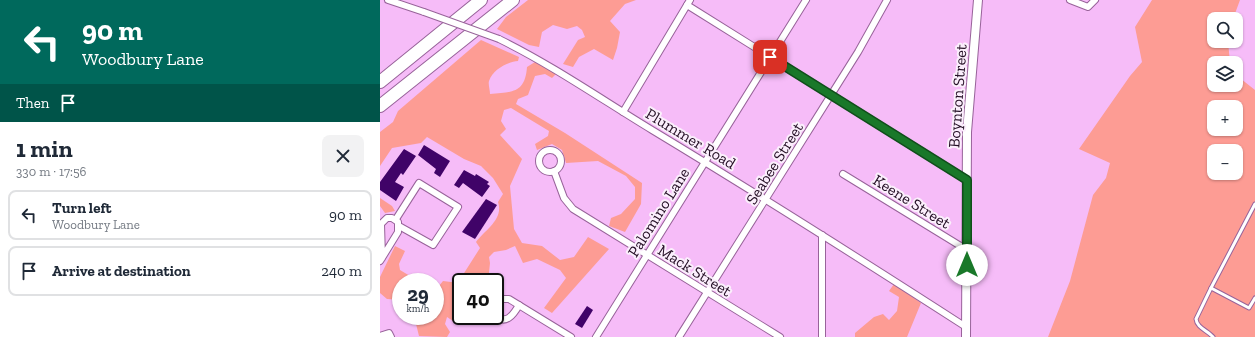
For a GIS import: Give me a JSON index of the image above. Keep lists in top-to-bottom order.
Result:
{
  "streets": {
    "street": [
      "Boynton Street",
      "Plummer Road",
      "Seabee Street",
      "Keene Street",
      "Palomino Lane",
      "Mack Street"
    ]
  },
  "crossings": [
    ["Boynton Street", "Plummer Road"],
    ["Boynton Street", "Keene Street"],
    ["Plummer Road", "Seabee Street"],
    ["Plummer Road", "Palomino Lane"],
    ["Seabee Street", "Mack Street"],
    ["Palomino Lane", "Mack Street"]
  ],
  "page": {
    "turn": ["90 m", "Woodbury Lane"],
    "map_buttons": ["+", "−"],
    "then": "Then",
    "heading": ["1 min", "330 m · 17:56"],
    "list": [
      {
        "name": "Turn left",
        "note": "Woodbury Lane",
        "value": "90 m"
      },
      {
        "name": "Arrive at destination",
        "value": "240 m"
      }
    ],
    "speed": "29 km/h",
    "limit": "40"
  }
}
